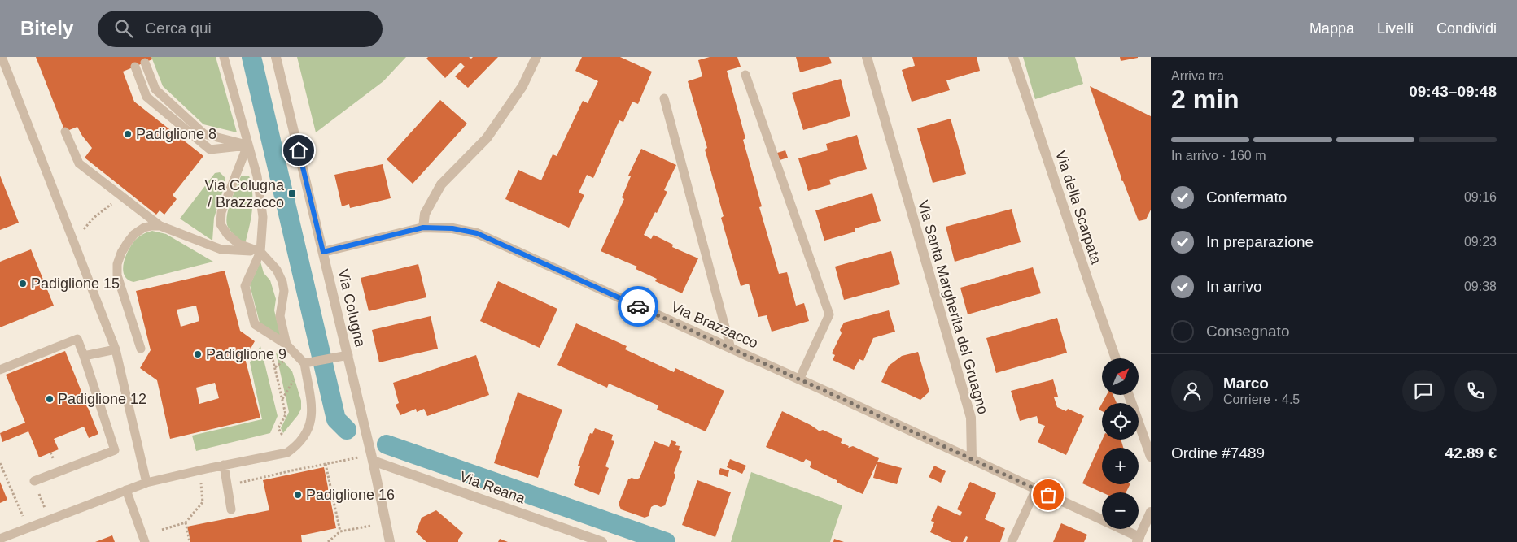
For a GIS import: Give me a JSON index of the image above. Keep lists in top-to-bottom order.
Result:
{
  "streets": {
    "street": [
      "Via della Scarpata",
      "Via Santa Margherita del Gruagno",
      "Via Colugna",
      "Via Brazzacco",
      "Via Reana"
    ]
  },
  "crossings": [
    ["Via Santa Margherita del Gruagno", "Via Brazzacco"],
    ["Via Colugna", "Via Brazzacco"],
    ["Via Colugna", "Via Reana"]
  ],
  "places": {
    "other": [
      "Padiglione 8",
      "Padiglione 15",
      "Padiglione 9",
      "Padiglione 12",
      "Padiglione 16"
    ],
    "transit": ["Via Colugna / Brazzacco"]
  },
  "north": "top right",
  "page": {
    "header": "Bitely",
    "search": "Cerca qui",
    "nav": ["Mappa", "Livelli", "Condividi"],
    "heading": ["2 min", "Arriva tra", "09:43–09:48"],
    "panel": [
      "Marco",
      "Corriere · 4.5",
      "Ordine #7489",
      "42.89 €"
    ],
    "bar": "In arrivo · 160 m",
    "list": [
      ["Confermato", "09:16"],
      ["In preparazione", "09:23"],
      ["In arrivo", "09:38"],
      "Consegnato"
    ],
    "map_buttons": ["+", "−"]
  }
}
